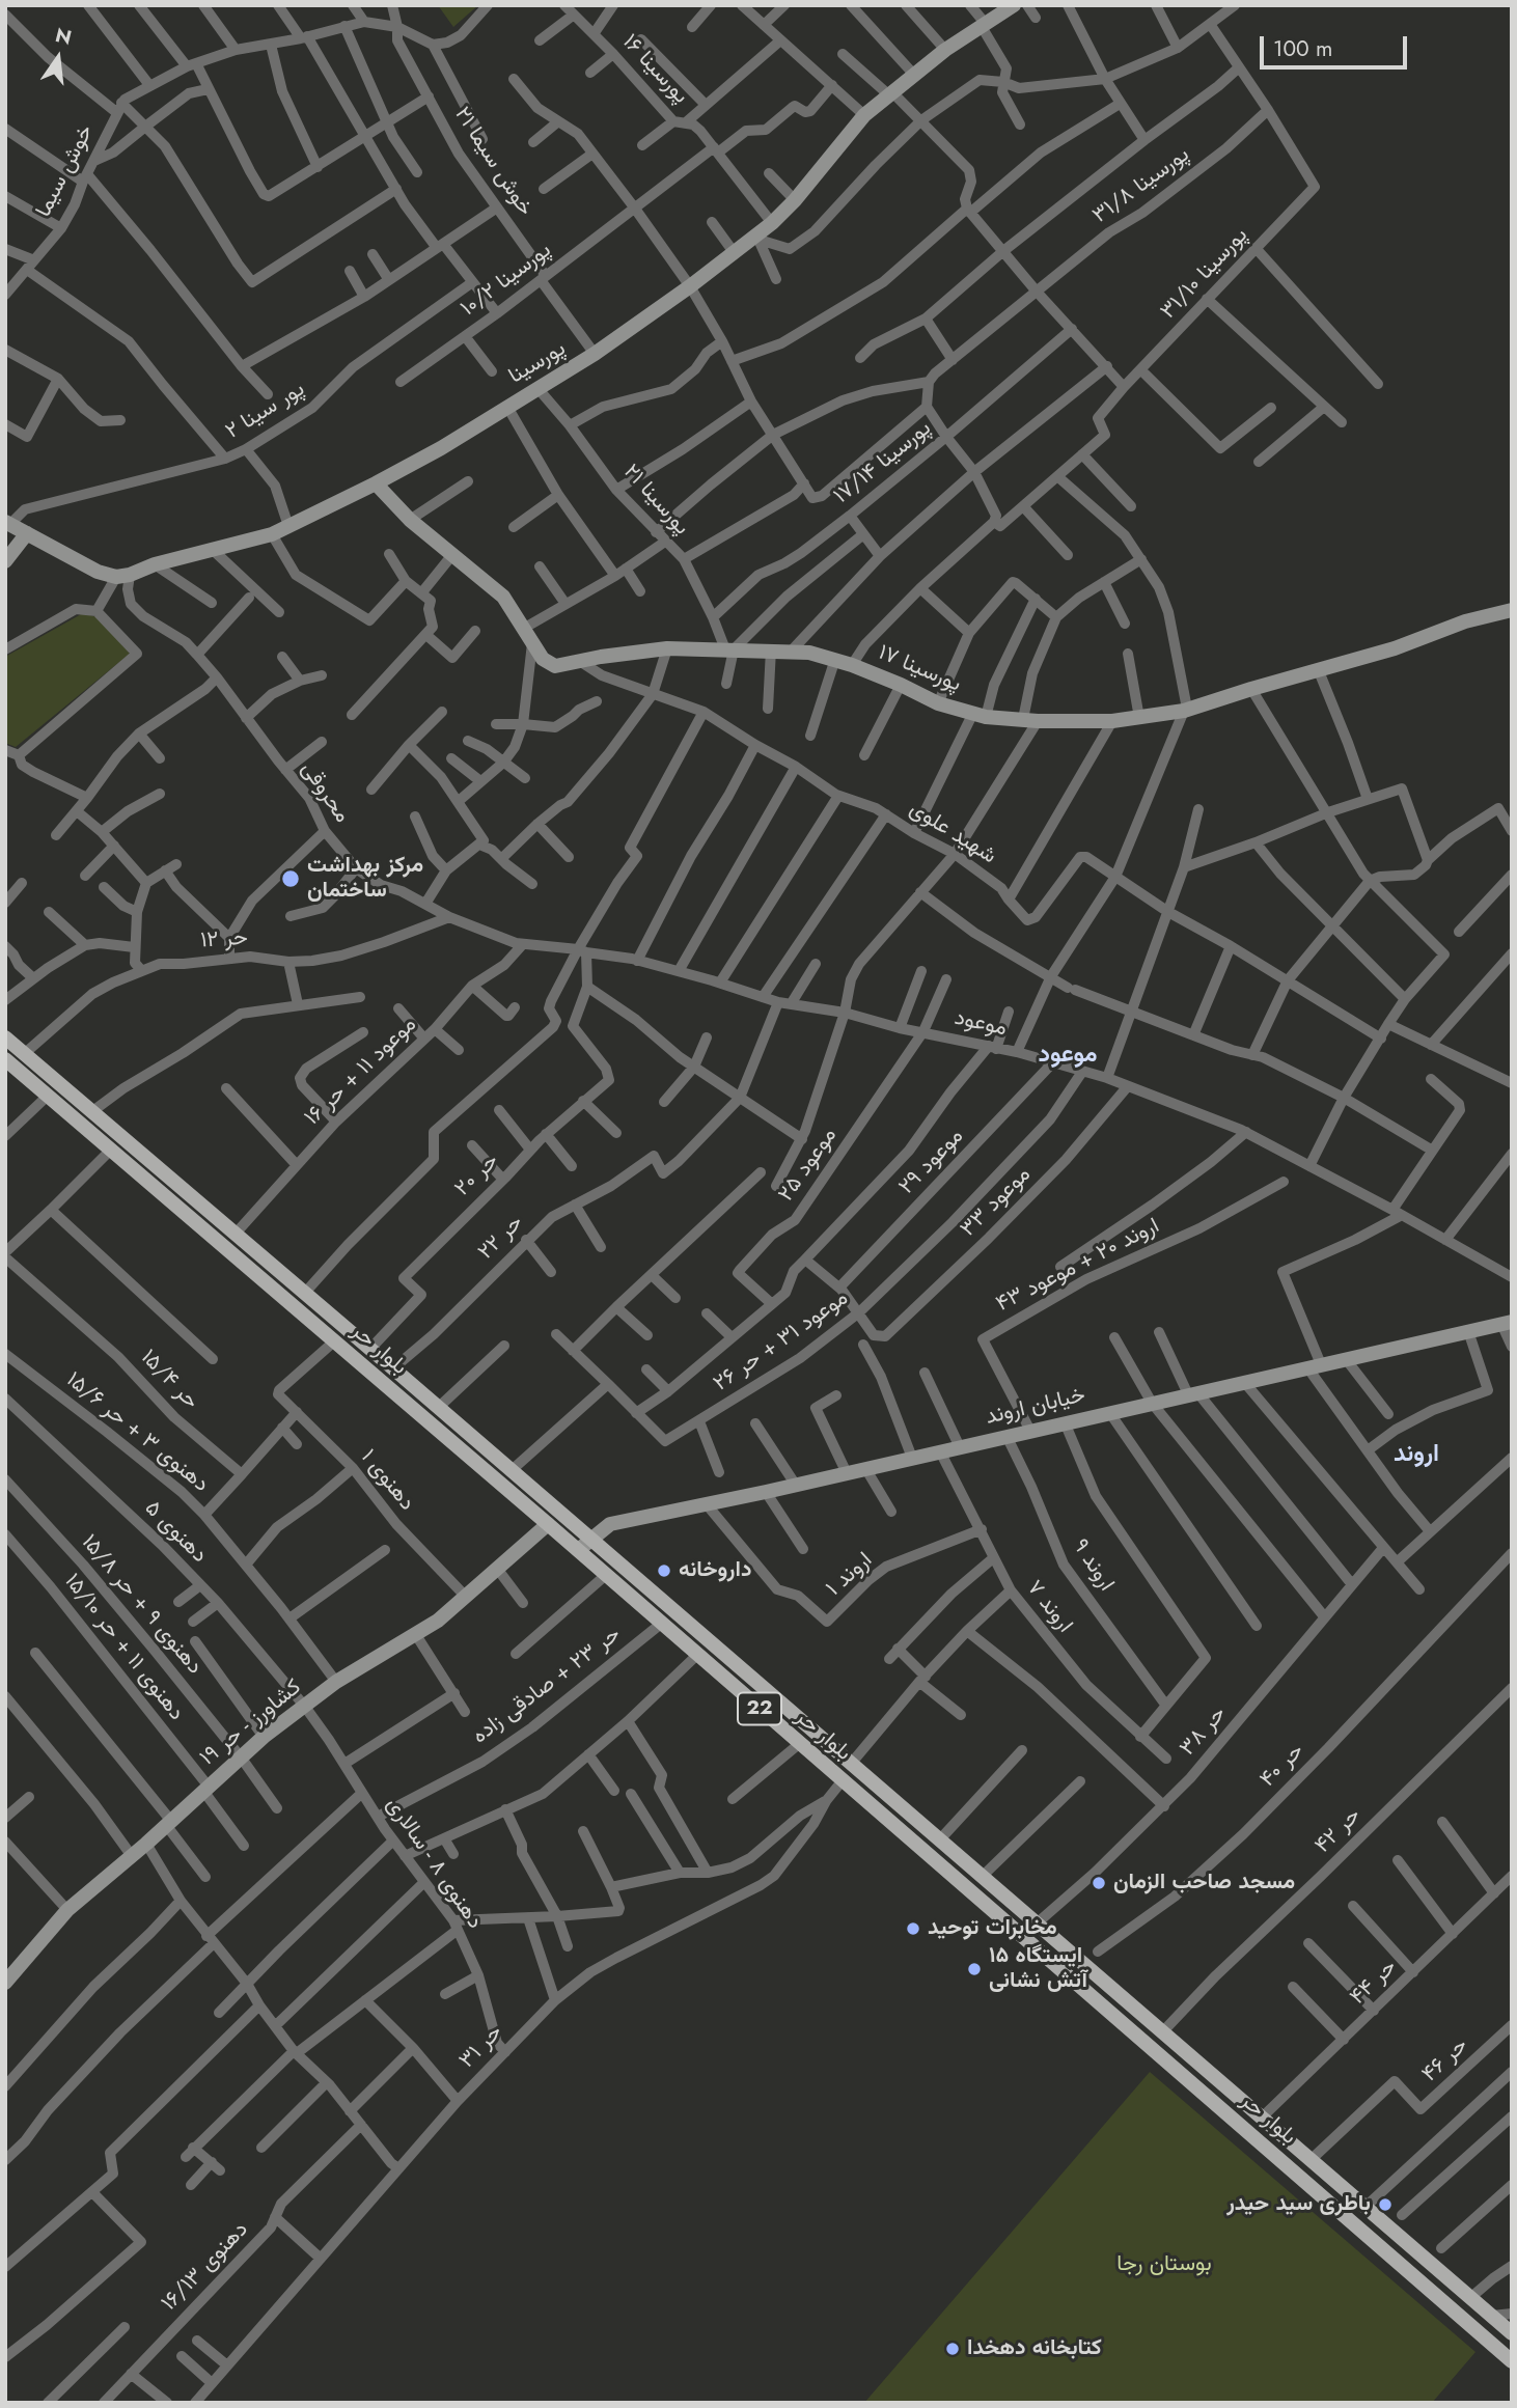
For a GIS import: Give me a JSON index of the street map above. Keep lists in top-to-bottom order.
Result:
{
  "streets": {
    "main road": ["بلوار حر", "22"],
    "street": [
      "پورسینا ۱۶",
      "خوش سیما ۲۱",
      "خوش سیما",
      "پورسینا ۳۱/۸",
      "پورسینا ۳۱/۱۰",
      "پورسینا ۱۰/۲",
      "پورسینا",
      "پور سینا ۲",
      "پورسینا ۱۷/۱۴",
      "پورسینا ۲۱",
      "پورسینا ۱۷",
      "محروقی",
      "شهید علوی",
      "حر ۱۲",
      "موعود",
      "موعود ۱۱ + حر ۱۶",
      "موعود ۲۹",
      "موعود ۲۵",
      "حر ۲۰",
      "موعود ۳۳",
      "حر ۲۲",
      "اروند ۲۰ + موعود ۴۳",
      "موعود ۳۱ + حر ۲۶",
      "حر ۱۵/۴",
      "خیابان اروند",
      "دهنوی ۳ + حر ۱۵/۶",
      "دهنوی ۱",
      "دهنوی ۵",
      "اروند ۹",
      "اروند ۱",
      "دهنوی ۹ + حر ۱۵/۸",
      "اروند ۷",
      "دهنوی ۱۱ + حر ۱۵/۱۰",
      "حر ۲۳ + صادقی زاده",
      "کشاورز - حر ۱۹",
      "حر ۳۸",
      "حر ۴۰",
      "حر ۴۲",
      "دهنوی ۸ - سالاری",
      "حر ۴۴",
      "حر ۳۱",
      "حر ۴۶",
      "دهنوی ۱۶/۱۳"
    ]
  },
  "crossings": [
    ["پورسینا ۱۶", "پورسینا ۱۰/۲"],
    ["پورسینا ۱۶", "پورسینا"],
    ["خوش سیما ۲۱", "پورسینا ۱۰/۲"],
    ["خوش سیما ۲۱", "پورسینا"],
    ["پورسینا ۳۱/۸", "پورسینا ۳۱/۱۰"],
    ["پورسینا", "پورسینا ۲۱"],
    ["پورسینا", "پورسینا ۱۷"],
    ["پورسینا", "محروقی"],
    ["پورسینا ۱۷/۱۴", "پورسینا ۲۱"],
    ["پورسینا ۲۱", "پورسینا ۱۷"],
    ["پورسینا ۱۷", "شهید علوی"],
    ["محروقی", "حر ۱۲"],
    ["محروقی", "موعود"],
    ["حر ۱۲", "موعود"],
    ["حر ۱۲", "بلوار حر"],
    ["موعود", "موعود ۱۱ + حر ۱۶"],
    ["موعود", "موعود ۲۹"],
    ["موعود", "موعود ۲۵"],
    ["موعود", "موعود ۳۳"],
    ["موعود", "موعود ۳۱ + حر ۲۶"],
    ["موعود ۱۱ + حر ۱۶", "بلوار حر"],
    ["حر ۲۰", "بلوار حر"],
    ["موعود ۳۳", "موعود ۳۱ + حر ۲۶"],
    ["حر ۲۲", "بلوار حر"],
    ["اروند ۲۰ + موعود ۴۳", "خیابان اروند"],
    ["بلوار حر", "خیابان اروند"],
    ["بلوار حر", "دهنوی ۱"],
    ["بلوار حر", "حر ۲۳ + صادقی زاده"],
    ["بلوار حر", "کشاورز - حر ۱۹"],
    ["بلوار حر", "حر ۳۸"],
    ["بلوار حر", "حر ۴۲"],
    ["بلوار حر", "حر ۴۴"],
    ["بلوار حر", "حر ۳۱"],
    ["بلوار حر", "حر ۴۶"],
    ["خیابان اروند", "اروند ۹"],
    ["خیابان اروند", "اروند ۱"],
    ["خیابان اروند", "اروند ۷"],
    ["دهنوی ۳ + حر ۱۵/۶", "کشاورز - حر ۱۹"],
    ["دهنوی ۱", "کشاورز - حر ۱۹"],
    ["دهنوی ۵", "کشاورز - حر ۱۹"],
    ["دهنوی ۵", "دهنوی ۸ - سالاری"],
    ["اروند ۱", "اروند ۷"],
    ["دهنوی ۹ + حر ۱۵/۸", "کشاورز - حر ۱۹"],
    ["دهنوی ۱۱ + حر ۱۵/۱۰", "کشاورز - حر ۱۹"],
    ["حر ۲۳ + صادقی زاده", "دهنوی ۸ - سالاری"],
    ["کشاورز - حر ۱۹", "دهنوی ۸ - سالاری"],
    ["دهنوی ۸ - سالاری", "حر ۳۱"]
  ],
  "districts": ["موعود", "اروند"],
  "parks": ["بوستان رجا"],
  "places": [
    "مرکز بهداشت ساختمان",
    "داروخانه",
    "مسجد صاحب الزمان",
    "مخابرات توحید",
    "ایستگاه ۱۵ آتش نشانی",
    "باطری سید حیدر",
    "کتابخانه دهخدا"
  ],
  "scale_bar": "100 m",
  "north": "top"
}
